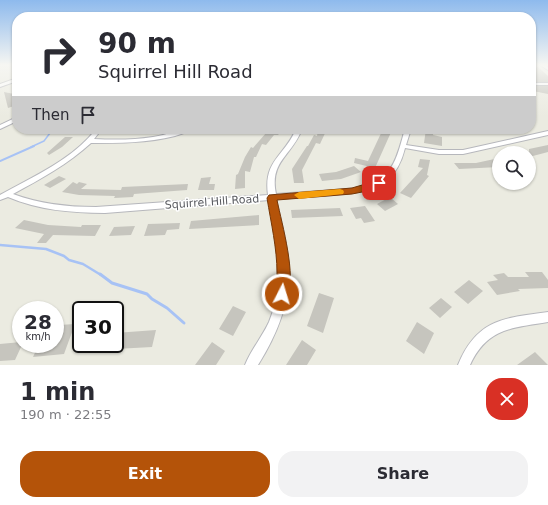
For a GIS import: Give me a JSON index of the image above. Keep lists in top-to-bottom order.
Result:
{
  "streets": {
    "street": ["Squirrel Hill Road"]
  },
  "page": {
    "turn": ["90 m", "Squirrel Hill Road"],
    "then": "Then",
    "speed": "28 km/h",
    "limit": "30",
    "heading": ["1 min", "190 m · 22:55"],
    "buttons": ["Exit", "Share"]
  }
}
